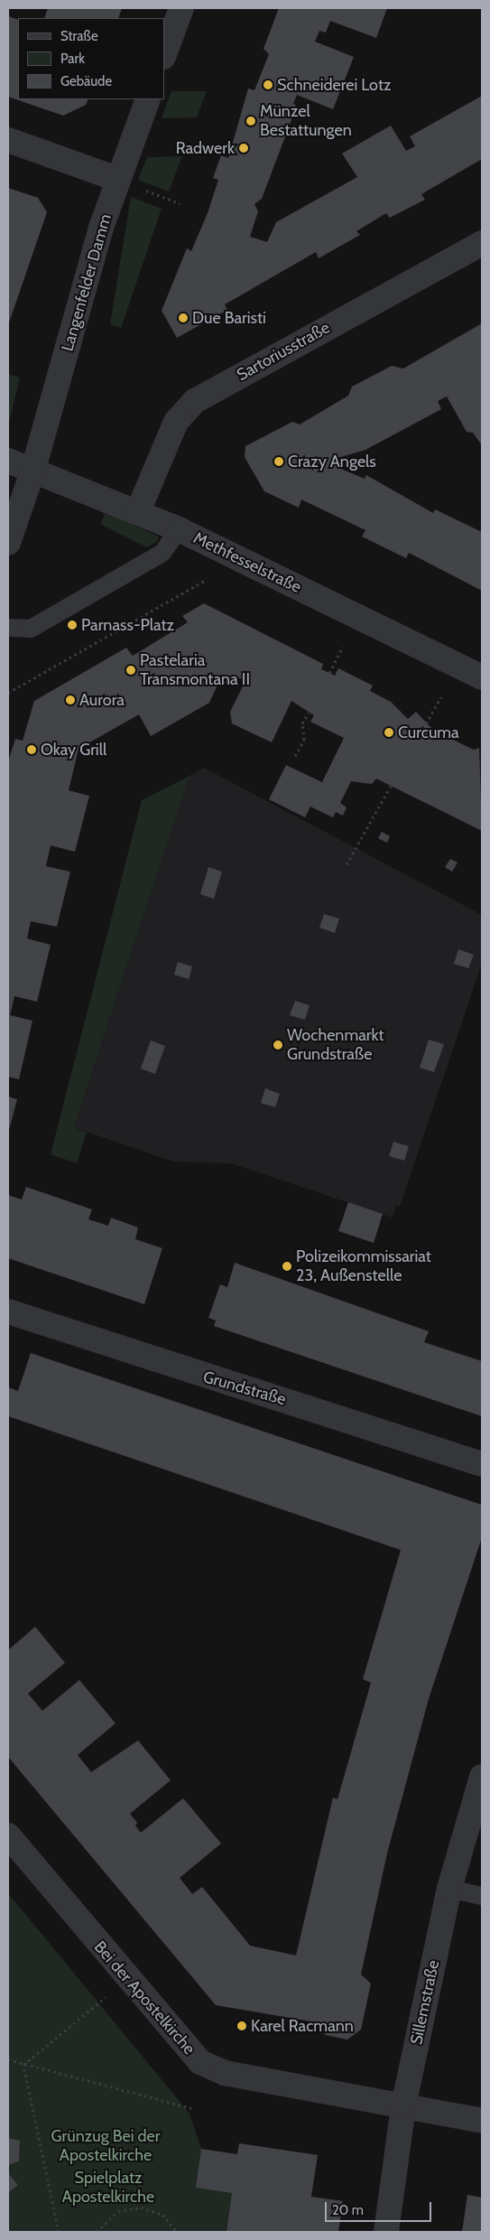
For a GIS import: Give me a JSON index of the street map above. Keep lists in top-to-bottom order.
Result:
{
  "streets": {
    "street": [
      "Langenfelder Damm",
      "Sartoriusstraße",
      "Methfesselstraße",
      "Grundstraße",
      "Bei der Apostelkirche",
      "Sillemstraße"
    ]
  },
  "crossings": [
    ["Langenfelder Damm", "Methfesselstraße"],
    ["Sartoriusstraße", "Methfesselstraße"],
    ["Bei der Apostelkirche", "Sillemstraße"]
  ],
  "parks": ["Grünzug Bei der Apostelkirche", "Spielplatz Apostelkirche"],
  "places": [
    "Schneiderei Lotz",
    "Münzel Bestattungen",
    "Radwerk",
    "Due Baristi",
    "Crazy Angels",
    "Parnass-Platz",
    "Pastelaria Transmontana II",
    "Aurora",
    "Curcuma",
    "Okay Grill",
    "Wochenmarkt Grundstraße",
    "Polizeikommissariat 23, Außenstelle",
    "Karel Racmann"
  ],
  "legend": ["Straße", "Park", "Gebäude"],
  "scale_bar": "20 m"
}
